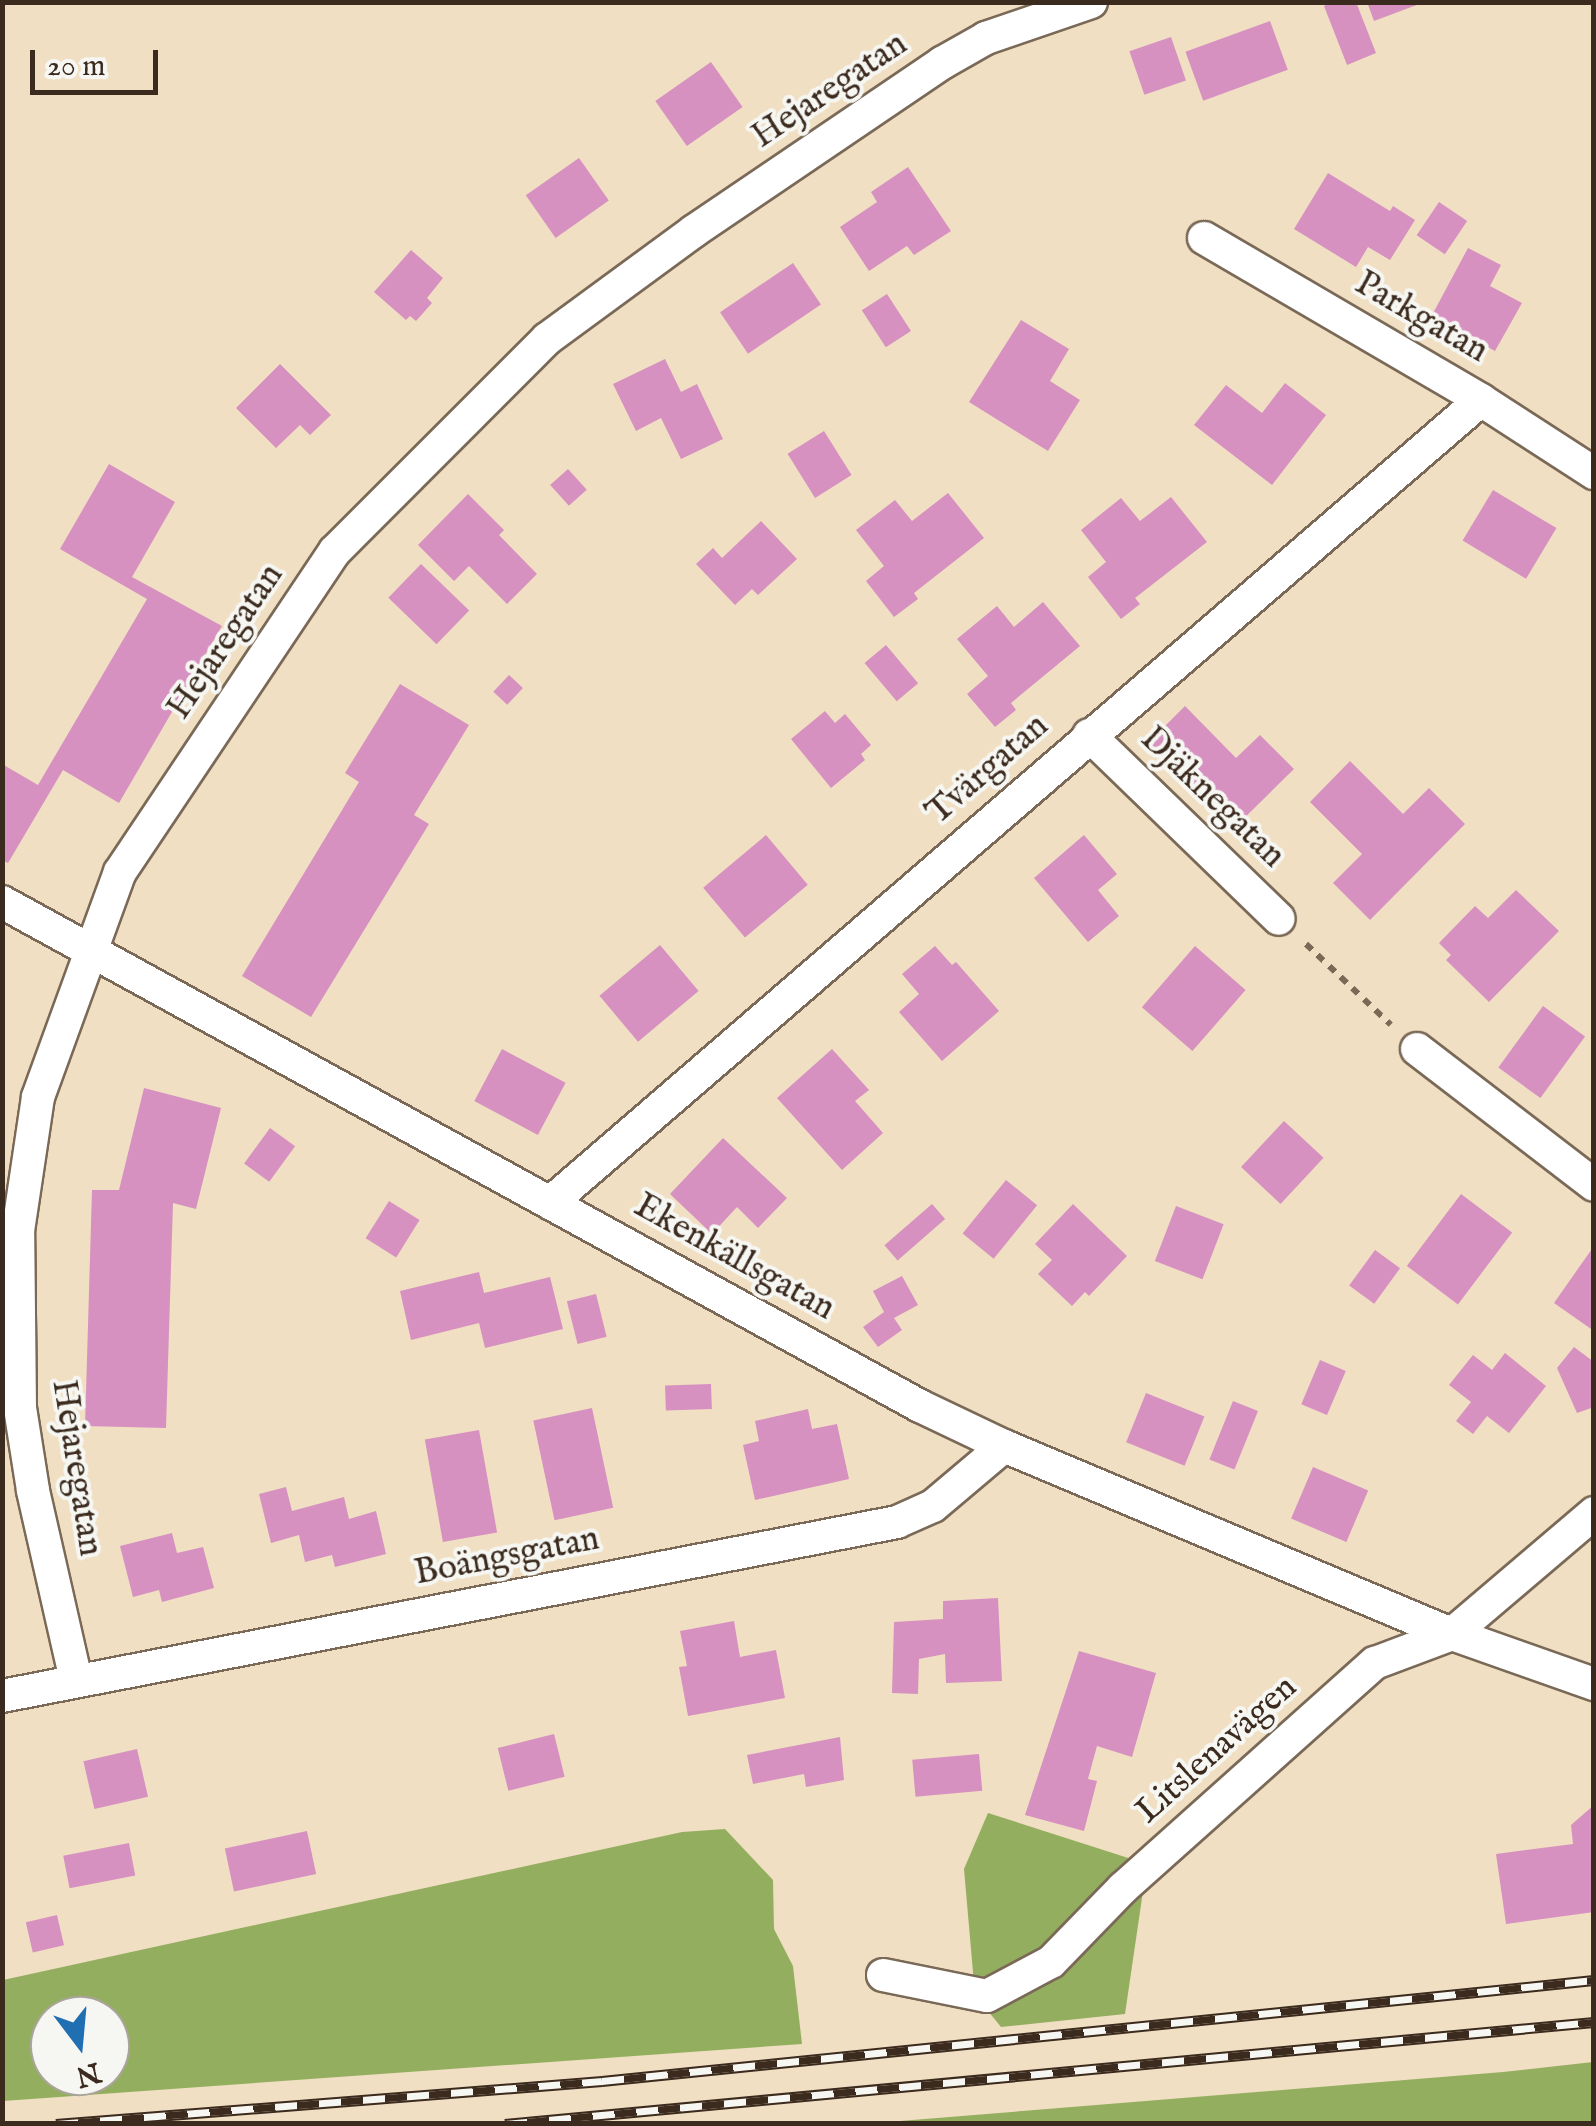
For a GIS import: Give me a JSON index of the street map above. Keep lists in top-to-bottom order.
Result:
{
  "streets": {
    "street": [
      "Hejaregatan",
      "Parkgatan",
      "Tvärgatan",
      "Djäknegatan",
      "Ekenkällsgatan",
      "Boängsgatan",
      "Litslenavägen"
    ]
  },
  "crossings": [
    ["Hejaregatan", "Ekenkällsgatan"],
    ["Hejaregatan", "Boängsgatan"],
    ["Parkgatan", "Tvärgatan"],
    ["Tvärgatan", "Djäknegatan"],
    ["Tvärgatan", "Ekenkällsgatan"],
    ["Ekenkällsgatan", "Boängsgatan"],
    ["Ekenkällsgatan", "Litslenavägen"]
  ],
  "scale_bar": "20 m",
  "north": "bottom"
}
